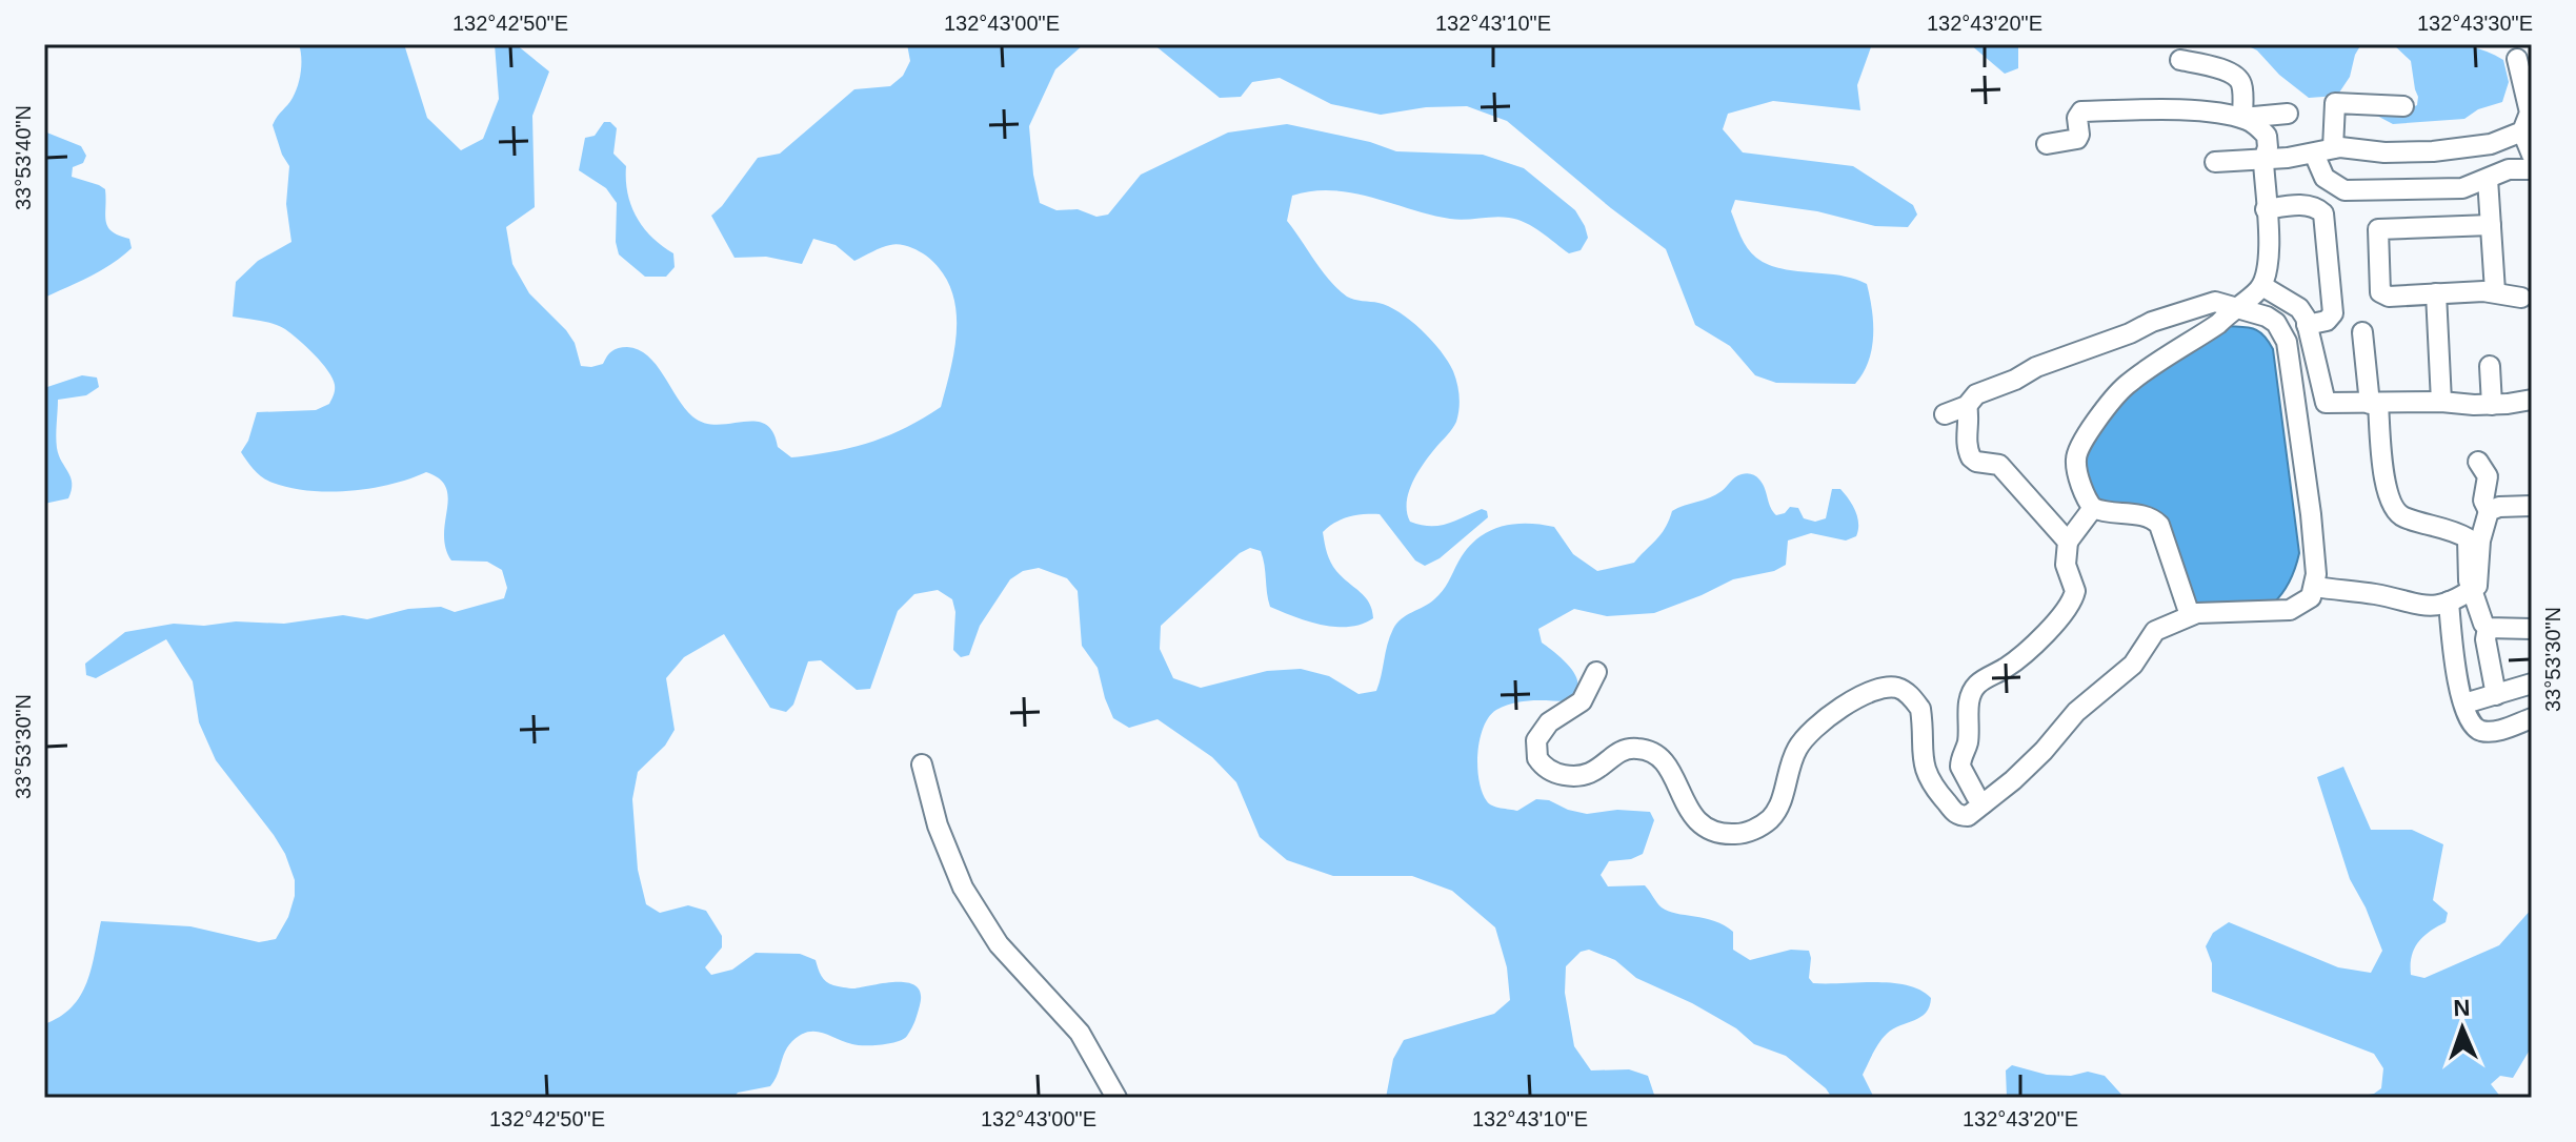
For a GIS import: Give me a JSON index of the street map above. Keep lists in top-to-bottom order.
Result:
{
  "north": "top",
  "coordinates": [
    "132°42'50\"E",
    "132°43'00\"E",
    "132°43'10\"E",
    "132°43'20\"E",
    "132°43'30\"E",
    "33°53'40\"N",
    "33°53'30\"N"
  ]
}
